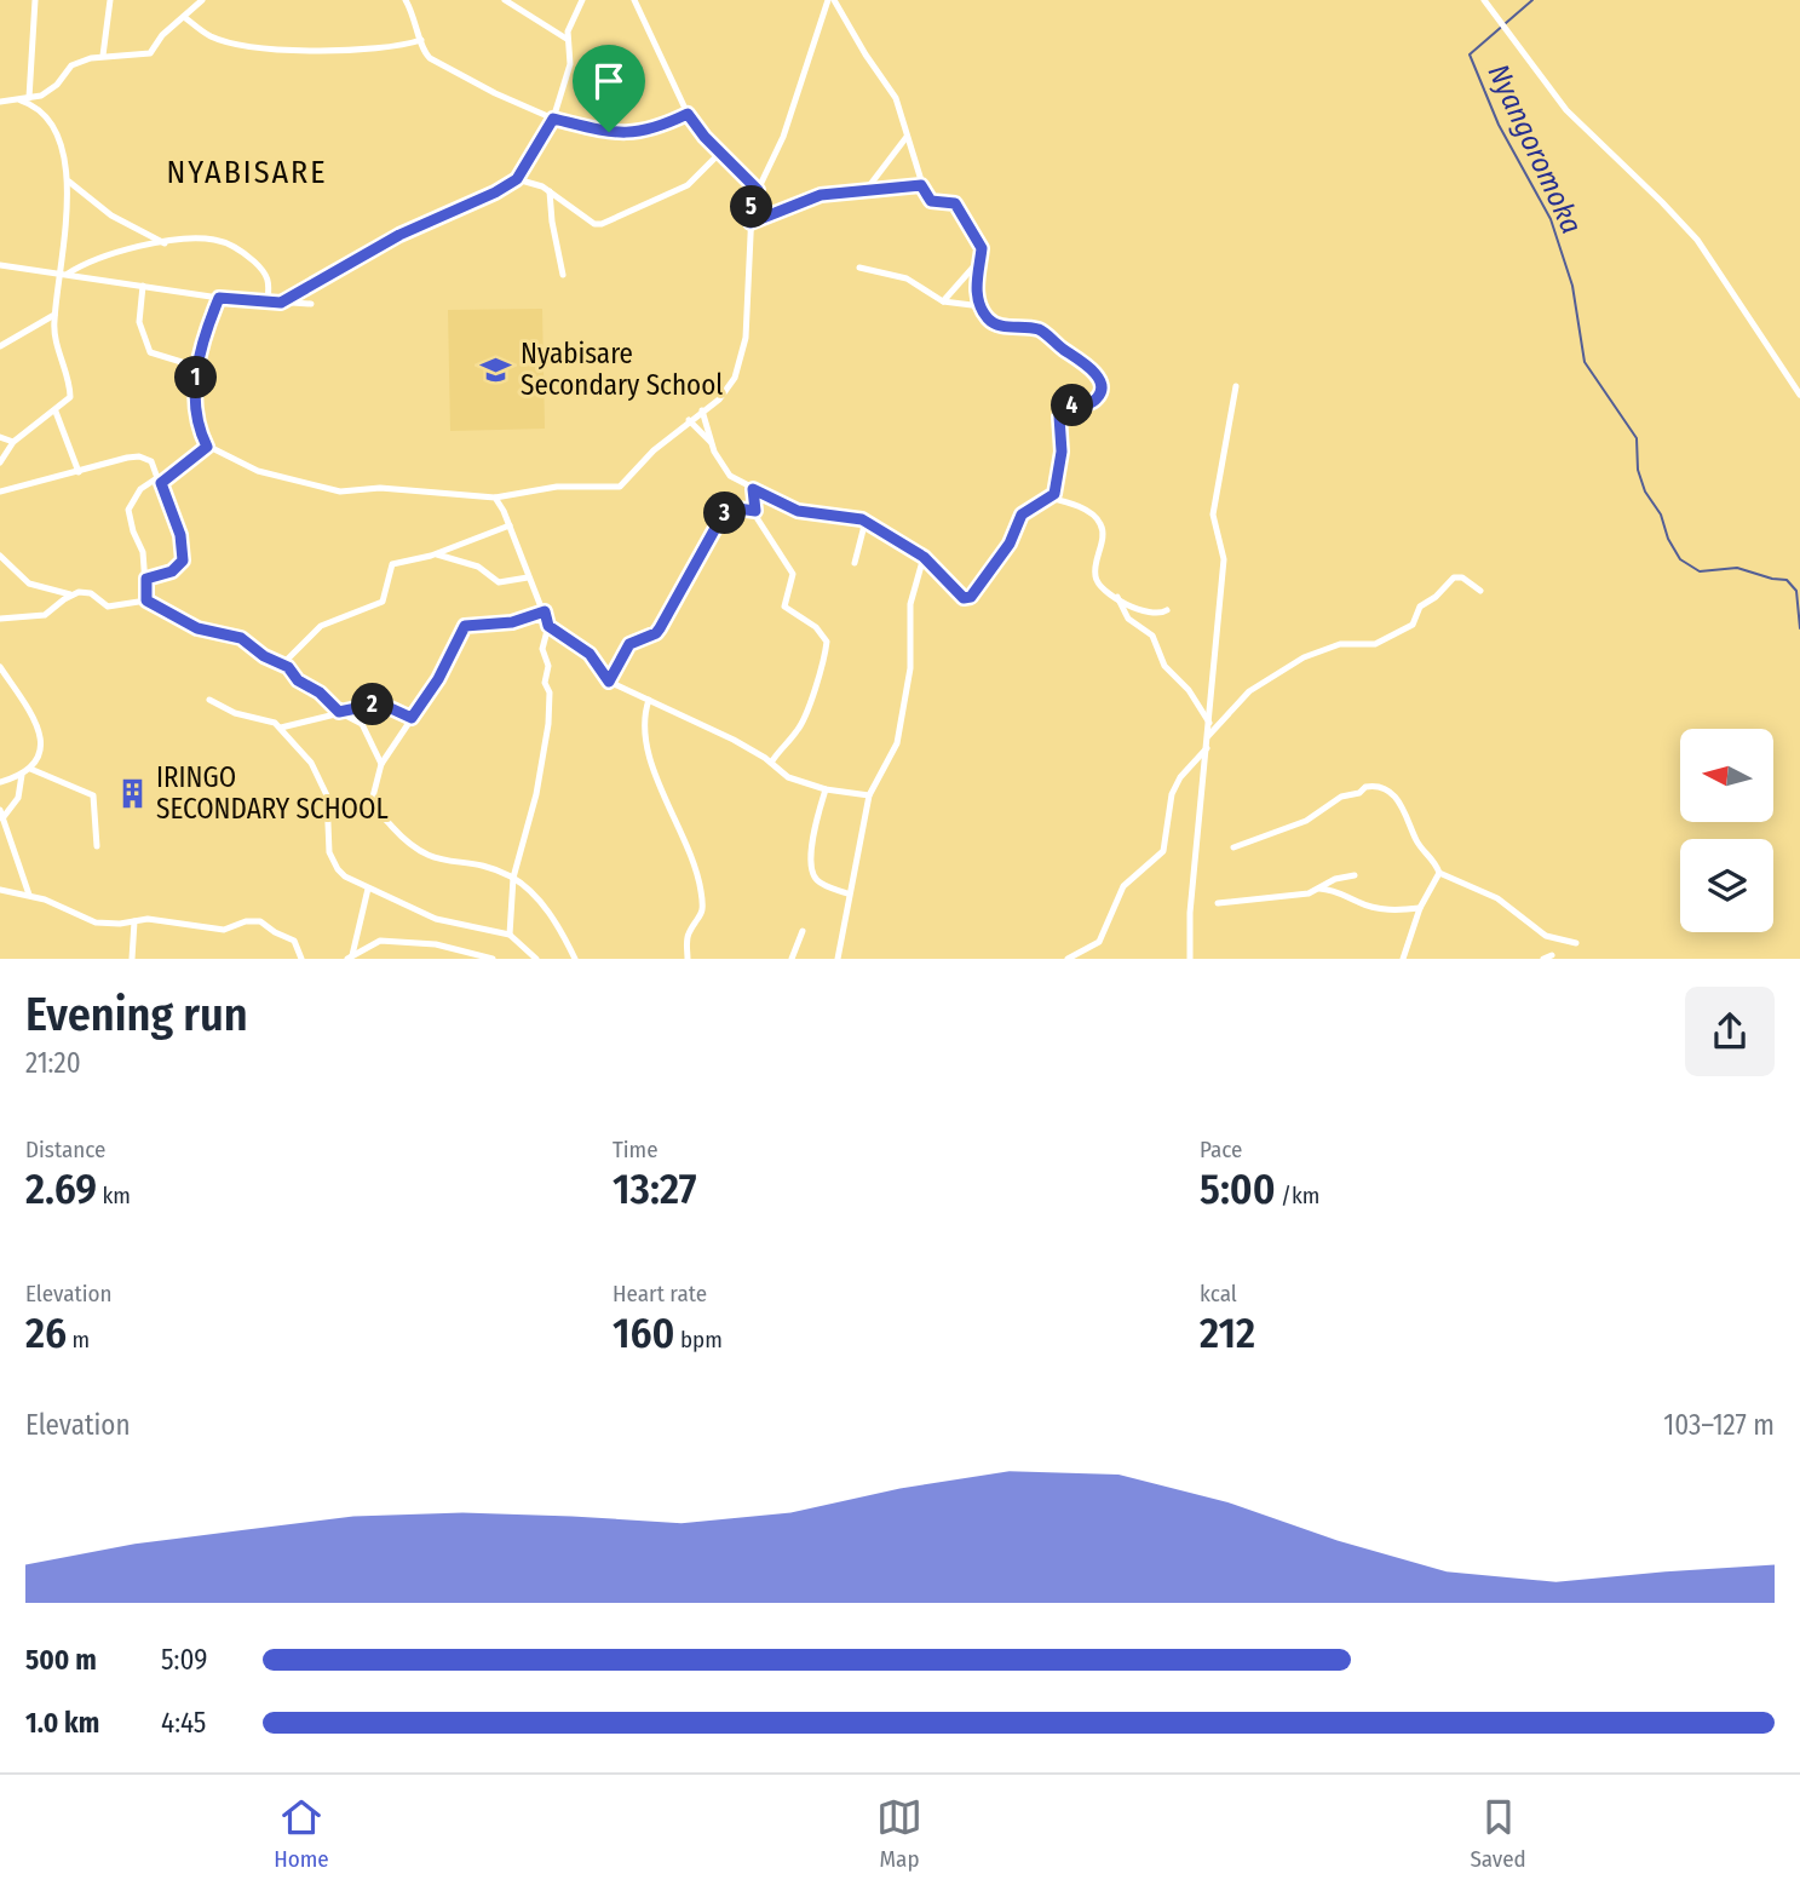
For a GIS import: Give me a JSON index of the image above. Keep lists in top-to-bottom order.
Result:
{
  "districts": ["NYABISARE"],
  "water": ["Nyangoromoka"],
  "places": {
    "school or university": ["Nyabisare Secondary School"],
    "building": ["IRINGO SECONDARY SCHOOL"]
  },
  "north": "left",
  "page": {
    "pins": [
      "5",
      "1",
      "4",
      "3",
      "2"
    ],
    "heading": ["Evening run", "21:20"],
    "stats": [
      ["Distance", "2.69 km"],
      ["Time", "13:27"],
      ["Pace", "5:00 /km"],
      ["Elevation", "26 m"],
      ["Heart rate", "160 bpm"],
      ["kcal", "212"]
    ],
    "chart": ["Elevation", "103–127 m"],
    "list": [
      {
        "name": "500 m",
        "note": "5:09"
      },
      {
        "name": "1.0 km",
        "note": "4:45"
      }
    ],
    "tabs": ["Home", "Map", "Saved"]
  }
}
